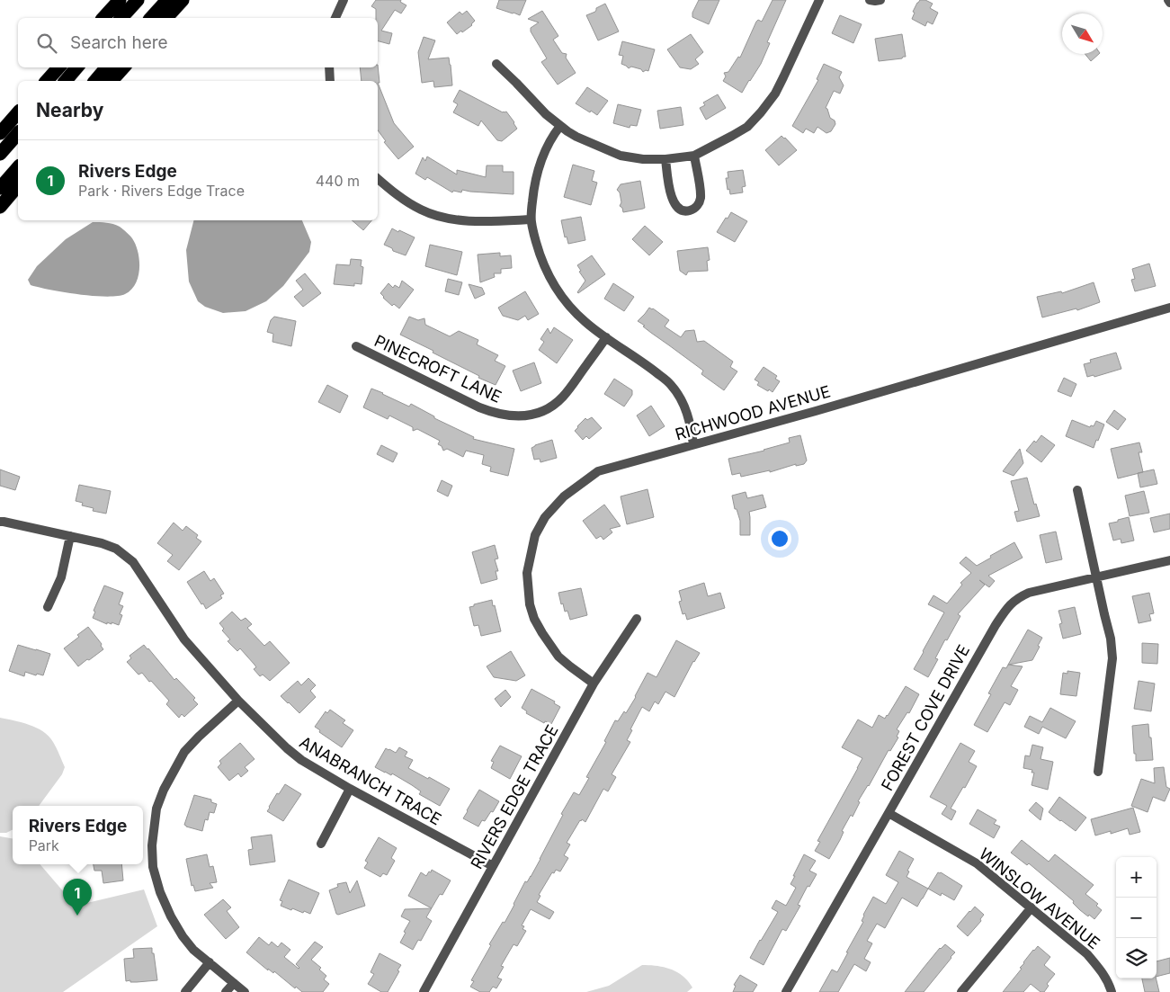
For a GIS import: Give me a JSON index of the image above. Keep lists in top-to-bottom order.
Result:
{
  "streets": {
    "street": [
      "PINECROFT LANE",
      "RICHWOOD AVENUE",
      "FOREST COVE DRIVE",
      "ANABRANCH TRACE",
      "RIVERS EDGE TRACE",
      "WINSLOW AVENUE"
    ]
  },
  "crossings": [
    ["RICHWOOD AVENUE", "RIVERS EDGE TRACE"],
    ["FOREST COVE DRIVE", "WINSLOW AVENUE"],
    ["ANABRANCH TRACE", "RIVERS EDGE TRACE"]
  ],
  "north": "bottom right",
  "page": {
    "search": "Search here",
    "heading": "Nearby",
    "list": [
      {
        "mark": "1",
        "name": "Rivers Edge",
        "note": "Park · Rivers Edge Trace",
        "value": "440 m"
      }
    ],
    "popup": ["Rivers Edge", "Park"],
    "map_buttons": ["+", "−"],
    "pins": "1"
  }
}
